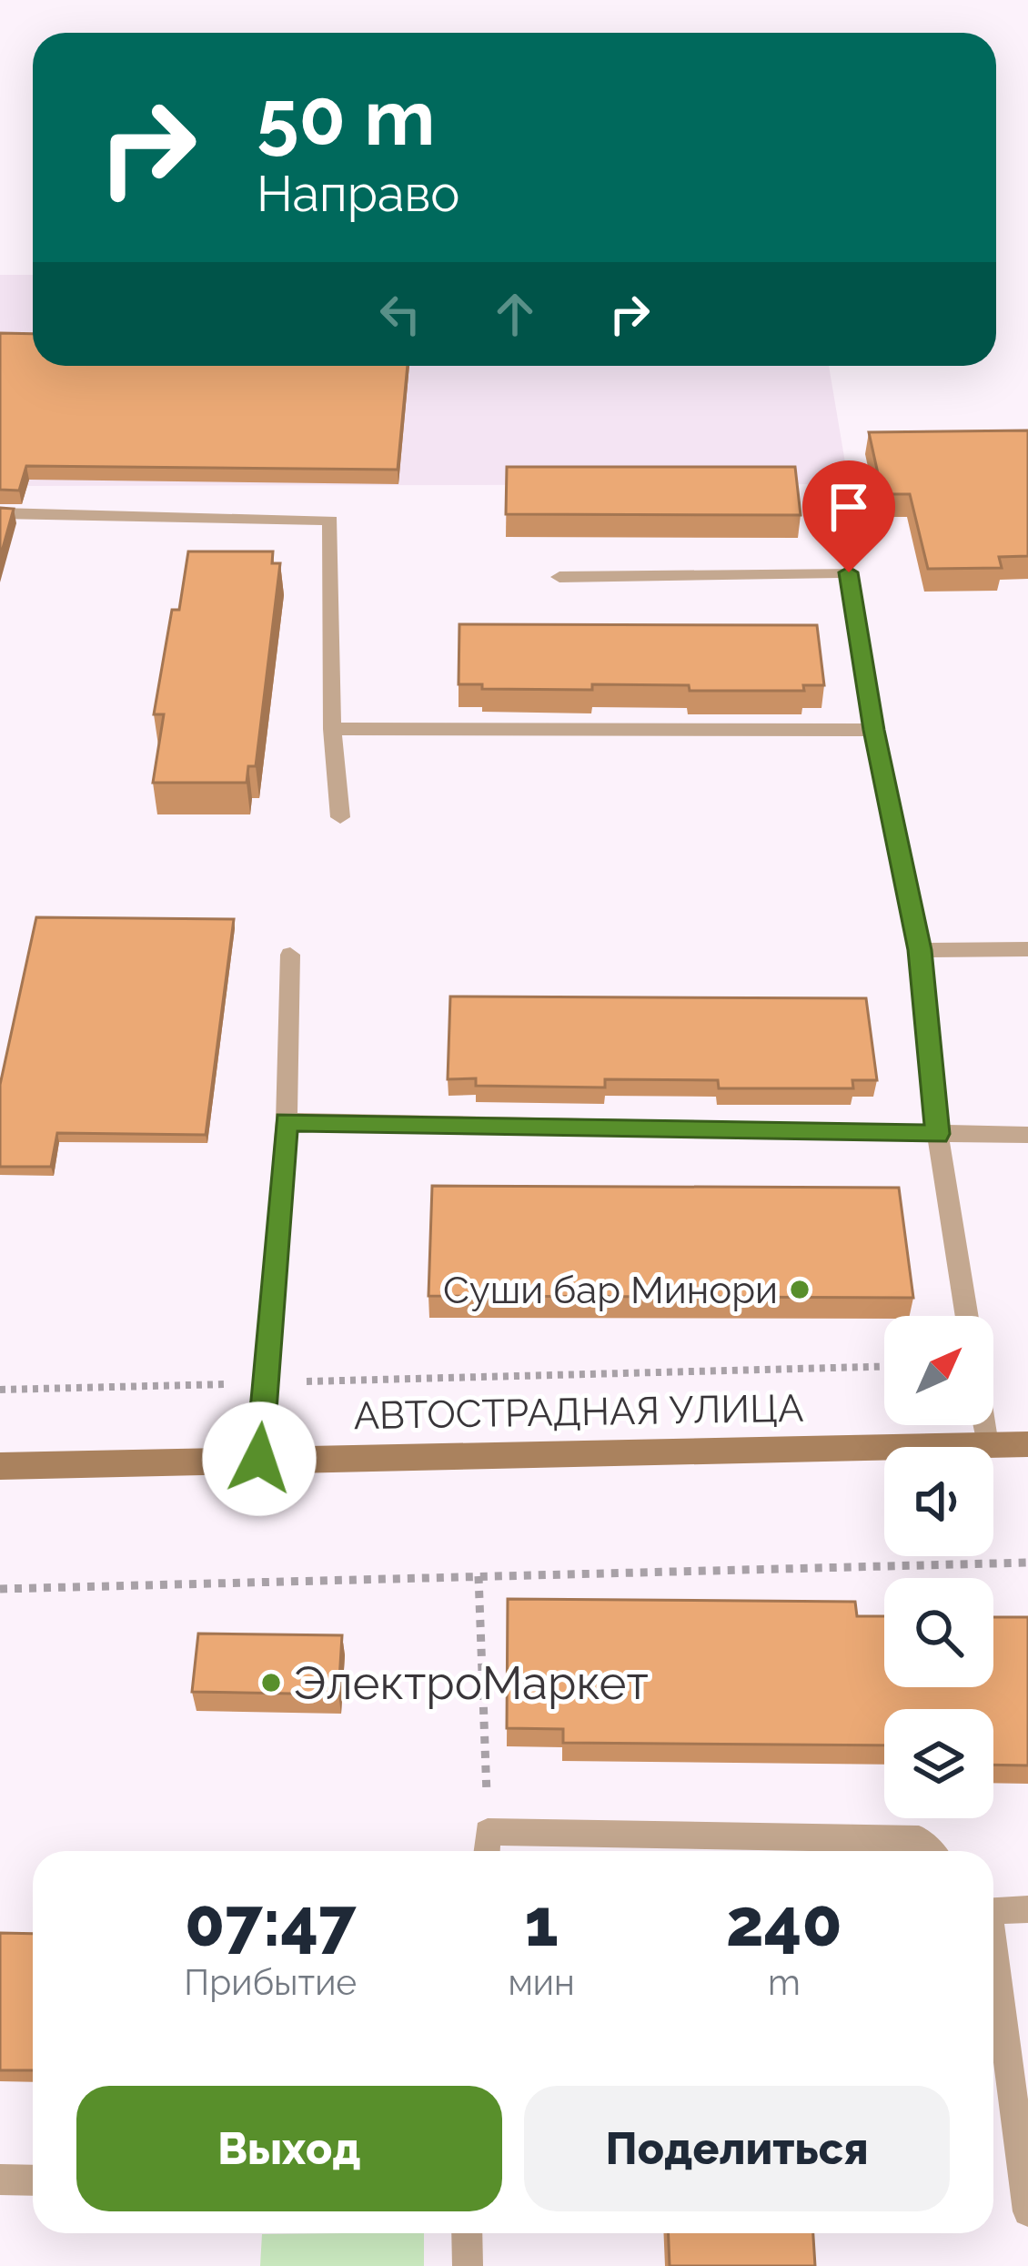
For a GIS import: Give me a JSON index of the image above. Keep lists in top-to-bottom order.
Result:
{
  "streets": {
    "main road": ["АВТОСТРАДНАЯ УЛИЦА"]
  },
  "places": ["Суши бар Минори", "ЭлектроМаркет"],
  "north": "top right",
  "page": {
    "turn": ["50 m", "Направо"],
    "eta": [
      "07:47",
      "Прибытие",
      "1",
      "мин",
      "240",
      "m"
    ],
    "buttons": ["Выход", "Поделиться"]
  }
}
